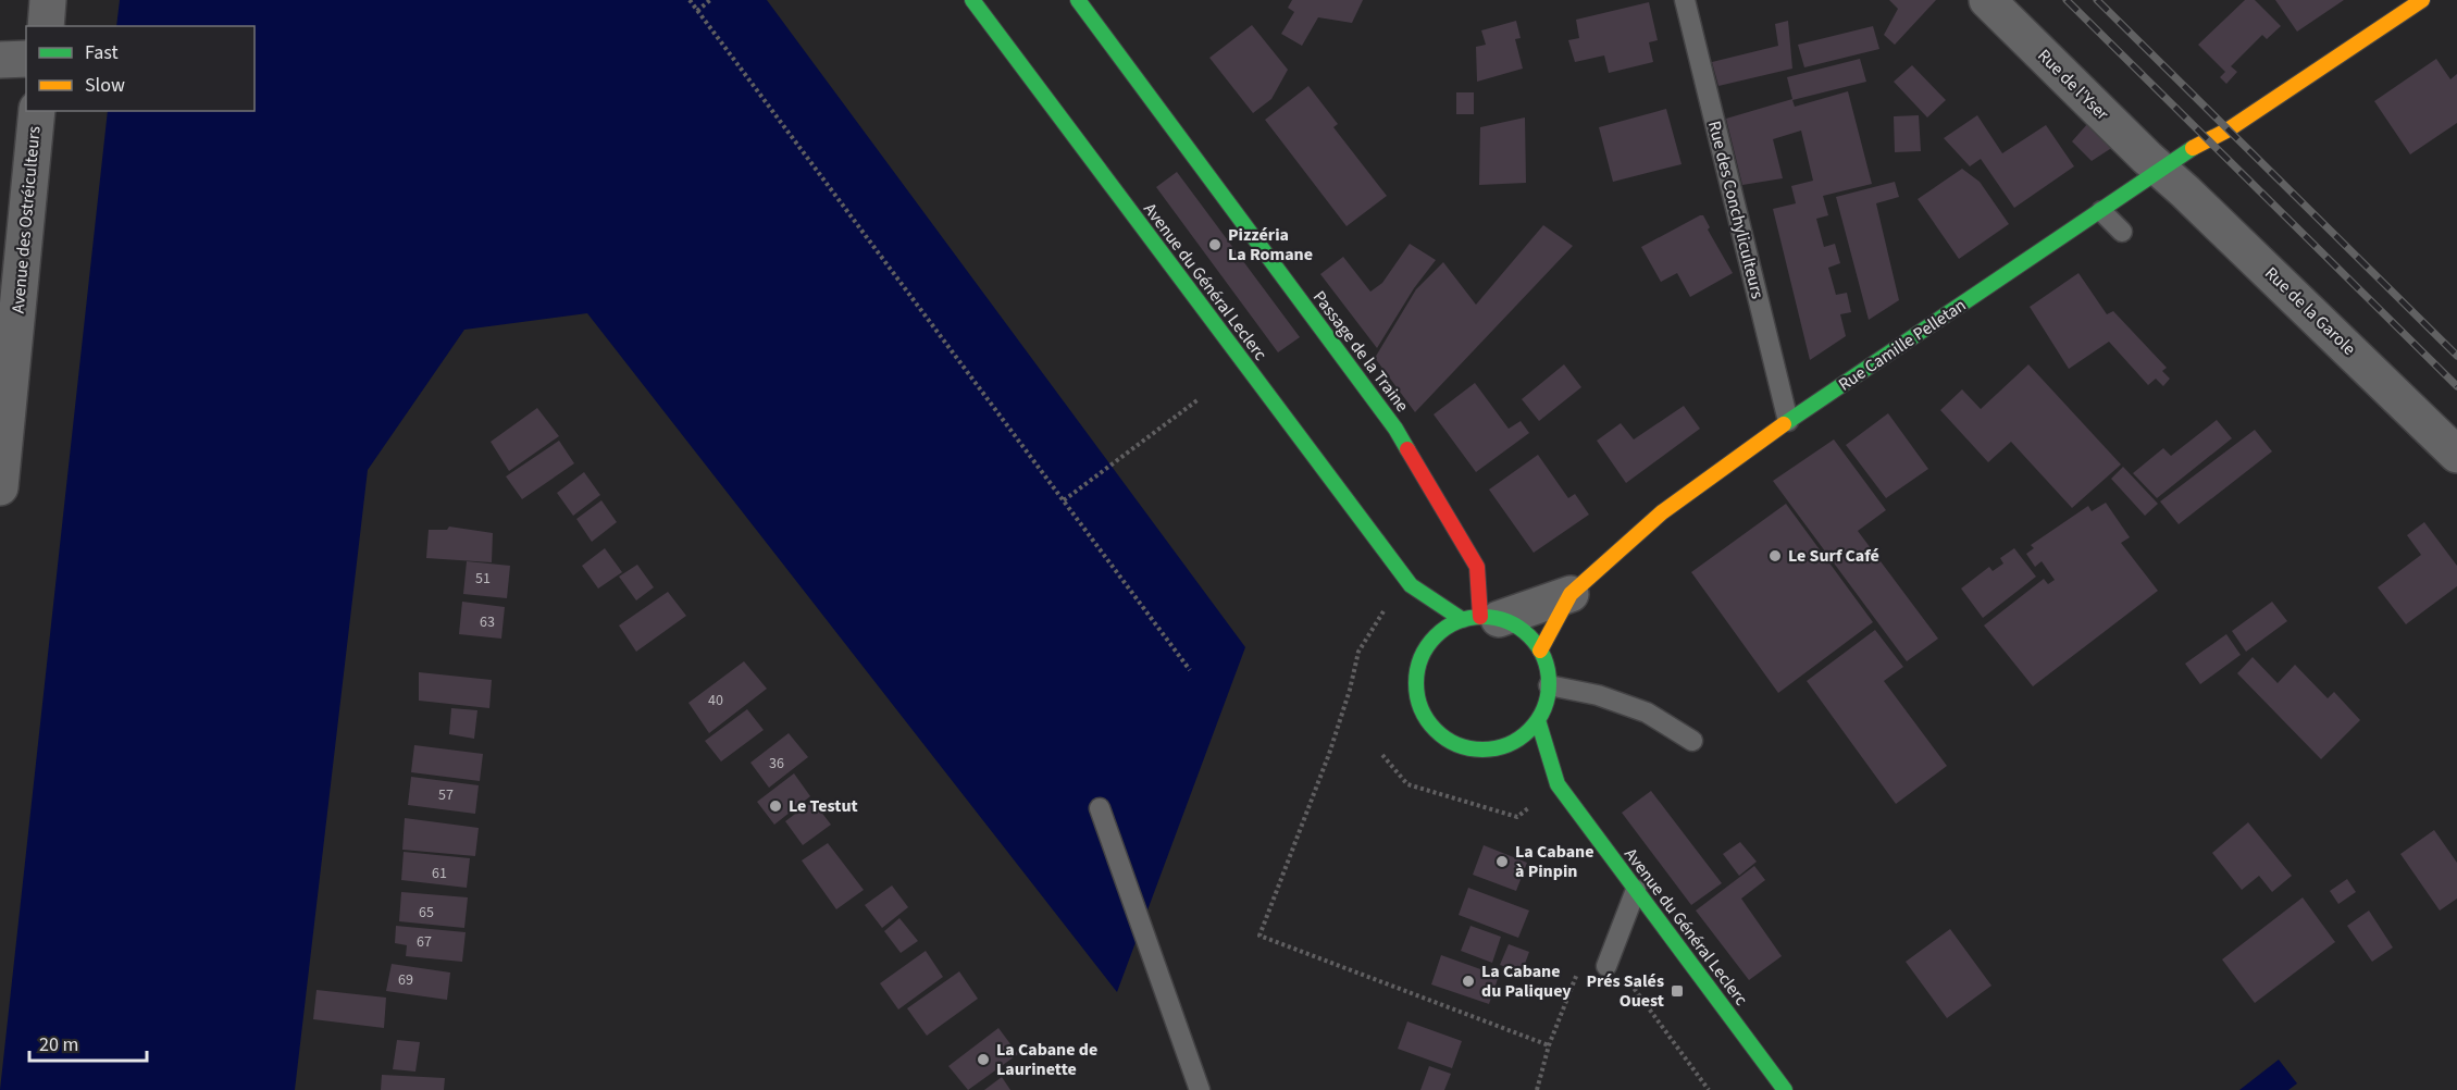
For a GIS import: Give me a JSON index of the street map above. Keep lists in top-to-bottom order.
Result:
{
  "streets": {
    "street": [
      "Rue de l'Yser",
      "Avenue des Ostréiculteurs",
      "Avenue du Général Leclerc",
      "Rue de la Garole",
      "Rue Camille Pelletan",
      "Passage de la Traine"
    ],
    "lane": ["Rue des Conchyliculteurs"]
  },
  "crossings": [
    ["Rue de l'Yser", "Rue de la Garole"],
    ["Rue de l'Yser", "Rue Camille Pelletan"],
    ["Rue des Conchyliculteurs", "Rue Camille Pelletan"],
    ["Avenue du Général Leclerc", "Rue Camille Pelletan"],
    ["Avenue du Général Leclerc", "Passage de la Traine"],
    ["Rue de la Garole", "Rue Camille Pelletan"],
    ["Rue Camille Pelletan", "Passage de la Traine"]
  ],
  "places": {
    "other": [
      "Pizzéria La Romane",
      "Le Surf Café",
      "Le Testut",
      "La Cabane à Pinpin",
      "La Cabane du Paliquey",
      "La Cabane de Laurinette"
    ],
    "transit": ["Prés Salés Ouest"]
  },
  "house_numbers": [
    "51",
    "63",
    "40",
    "36",
    "57",
    "61",
    "65",
    "67",
    "69"
  ],
  "legend": ["Fast", "Slow"],
  "scale_bar": "20 m"
}
